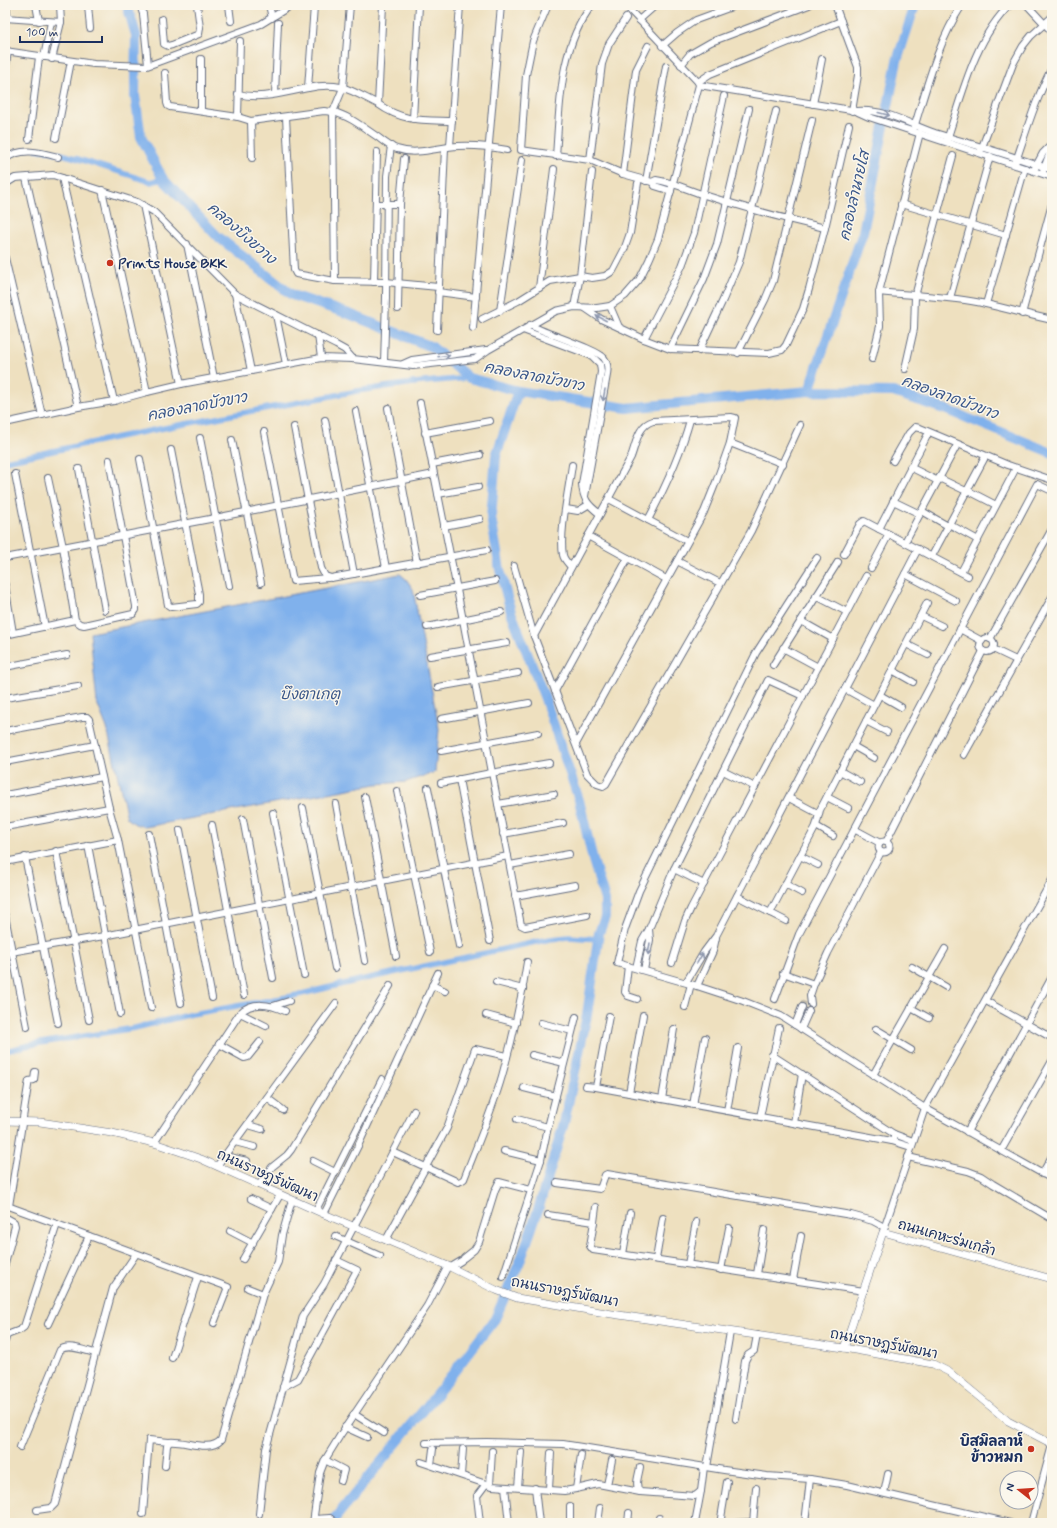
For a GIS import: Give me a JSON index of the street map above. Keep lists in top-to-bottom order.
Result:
{
  "streets": {
    "street": ["ถนนราษฏร์พัฒนา", "ถนนเคหะร่มเกล้า"]
  },
  "crossings": [
    ["ถนนราษฏร์พัฒนา", "ถนนเคหะร่มเกล้า"]
  ],
  "water": [
    "คลองลำนายโส",
    "คลองบึงขวาง",
    "คลองลาดบัวขาว",
    "บึงตาเกตุ"
  ],
  "places": ["Prints House BKK", "บิสมิลลาห์ ข้าวหมก"],
  "scale_bar": "100 m",
  "north": "left"
}
